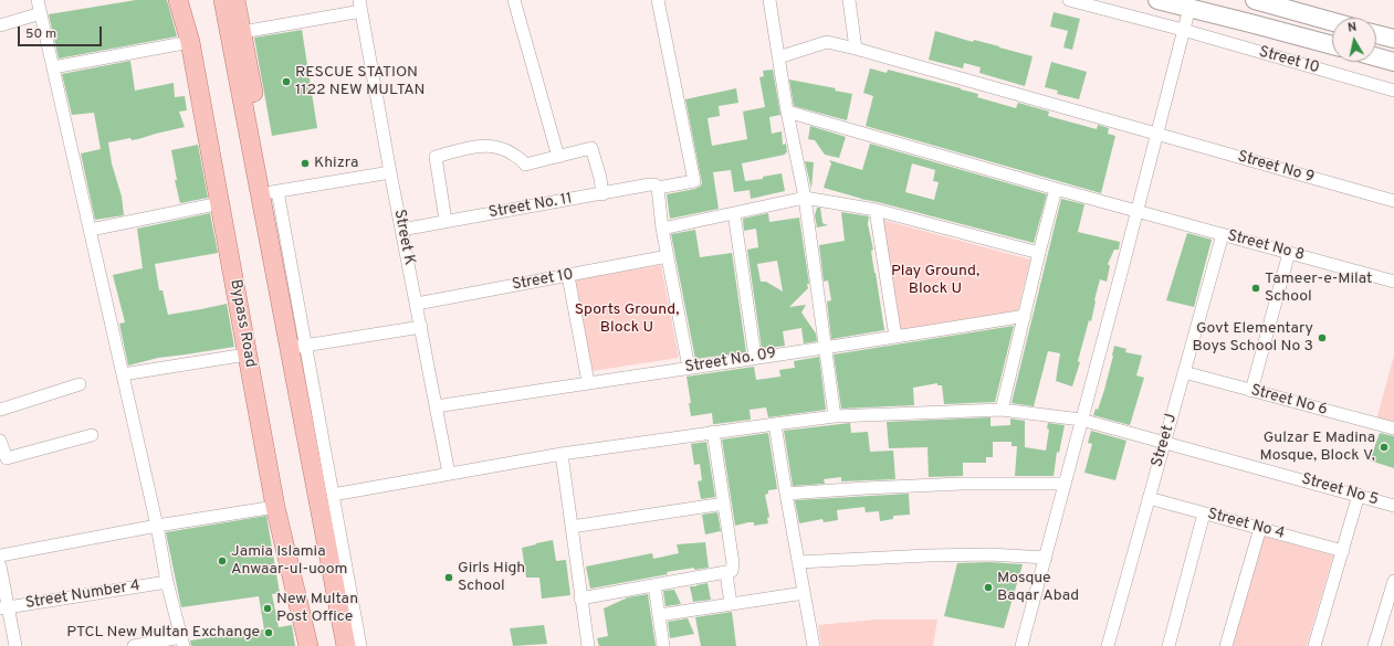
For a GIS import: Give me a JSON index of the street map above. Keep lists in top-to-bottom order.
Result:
{
  "streets": {
    "main road": ["Bypass Road"],
    "street": [
      "Street 10",
      "Street No 9",
      "Street No. 11",
      "Street K",
      "Street No 8",
      "Street No. 09",
      "Street No 6",
      "Street J",
      "Street No 5",
      "Street No 4",
      "Street Number 4"
    ]
  },
  "crossings": [
    ["Street 10", "Street K"],
    ["Street No. 11", "Street K"],
    ["Street K", "Street No. 09"],
    ["Street K", "Street No 5"],
    ["Street No 8", "Street J"],
    ["Street No 6", "Street J"],
    ["Street J", "Street No 5"],
    ["Street J", "Street No 4"]
  ],
  "parks": ["Play Ground, Block U", "Sports Ground, Block U"],
  "places": [
    "RESCUE STATION 1122 NEW MULTAN",
    "Khizra",
    "Tameer-e-Milat School",
    "Govt Elementary Boys School No 3",
    "Gulzar E Madina Mosque, Block V,",
    "Jamia Islamia Anwaar-ul-uoom",
    "Girls High School",
    "Mosque Baqar Abad",
    "New Multan Post Office",
    "PTCL New Multan Exchange"
  ],
  "scale_bar": "50 m",
  "north": "top"
}
